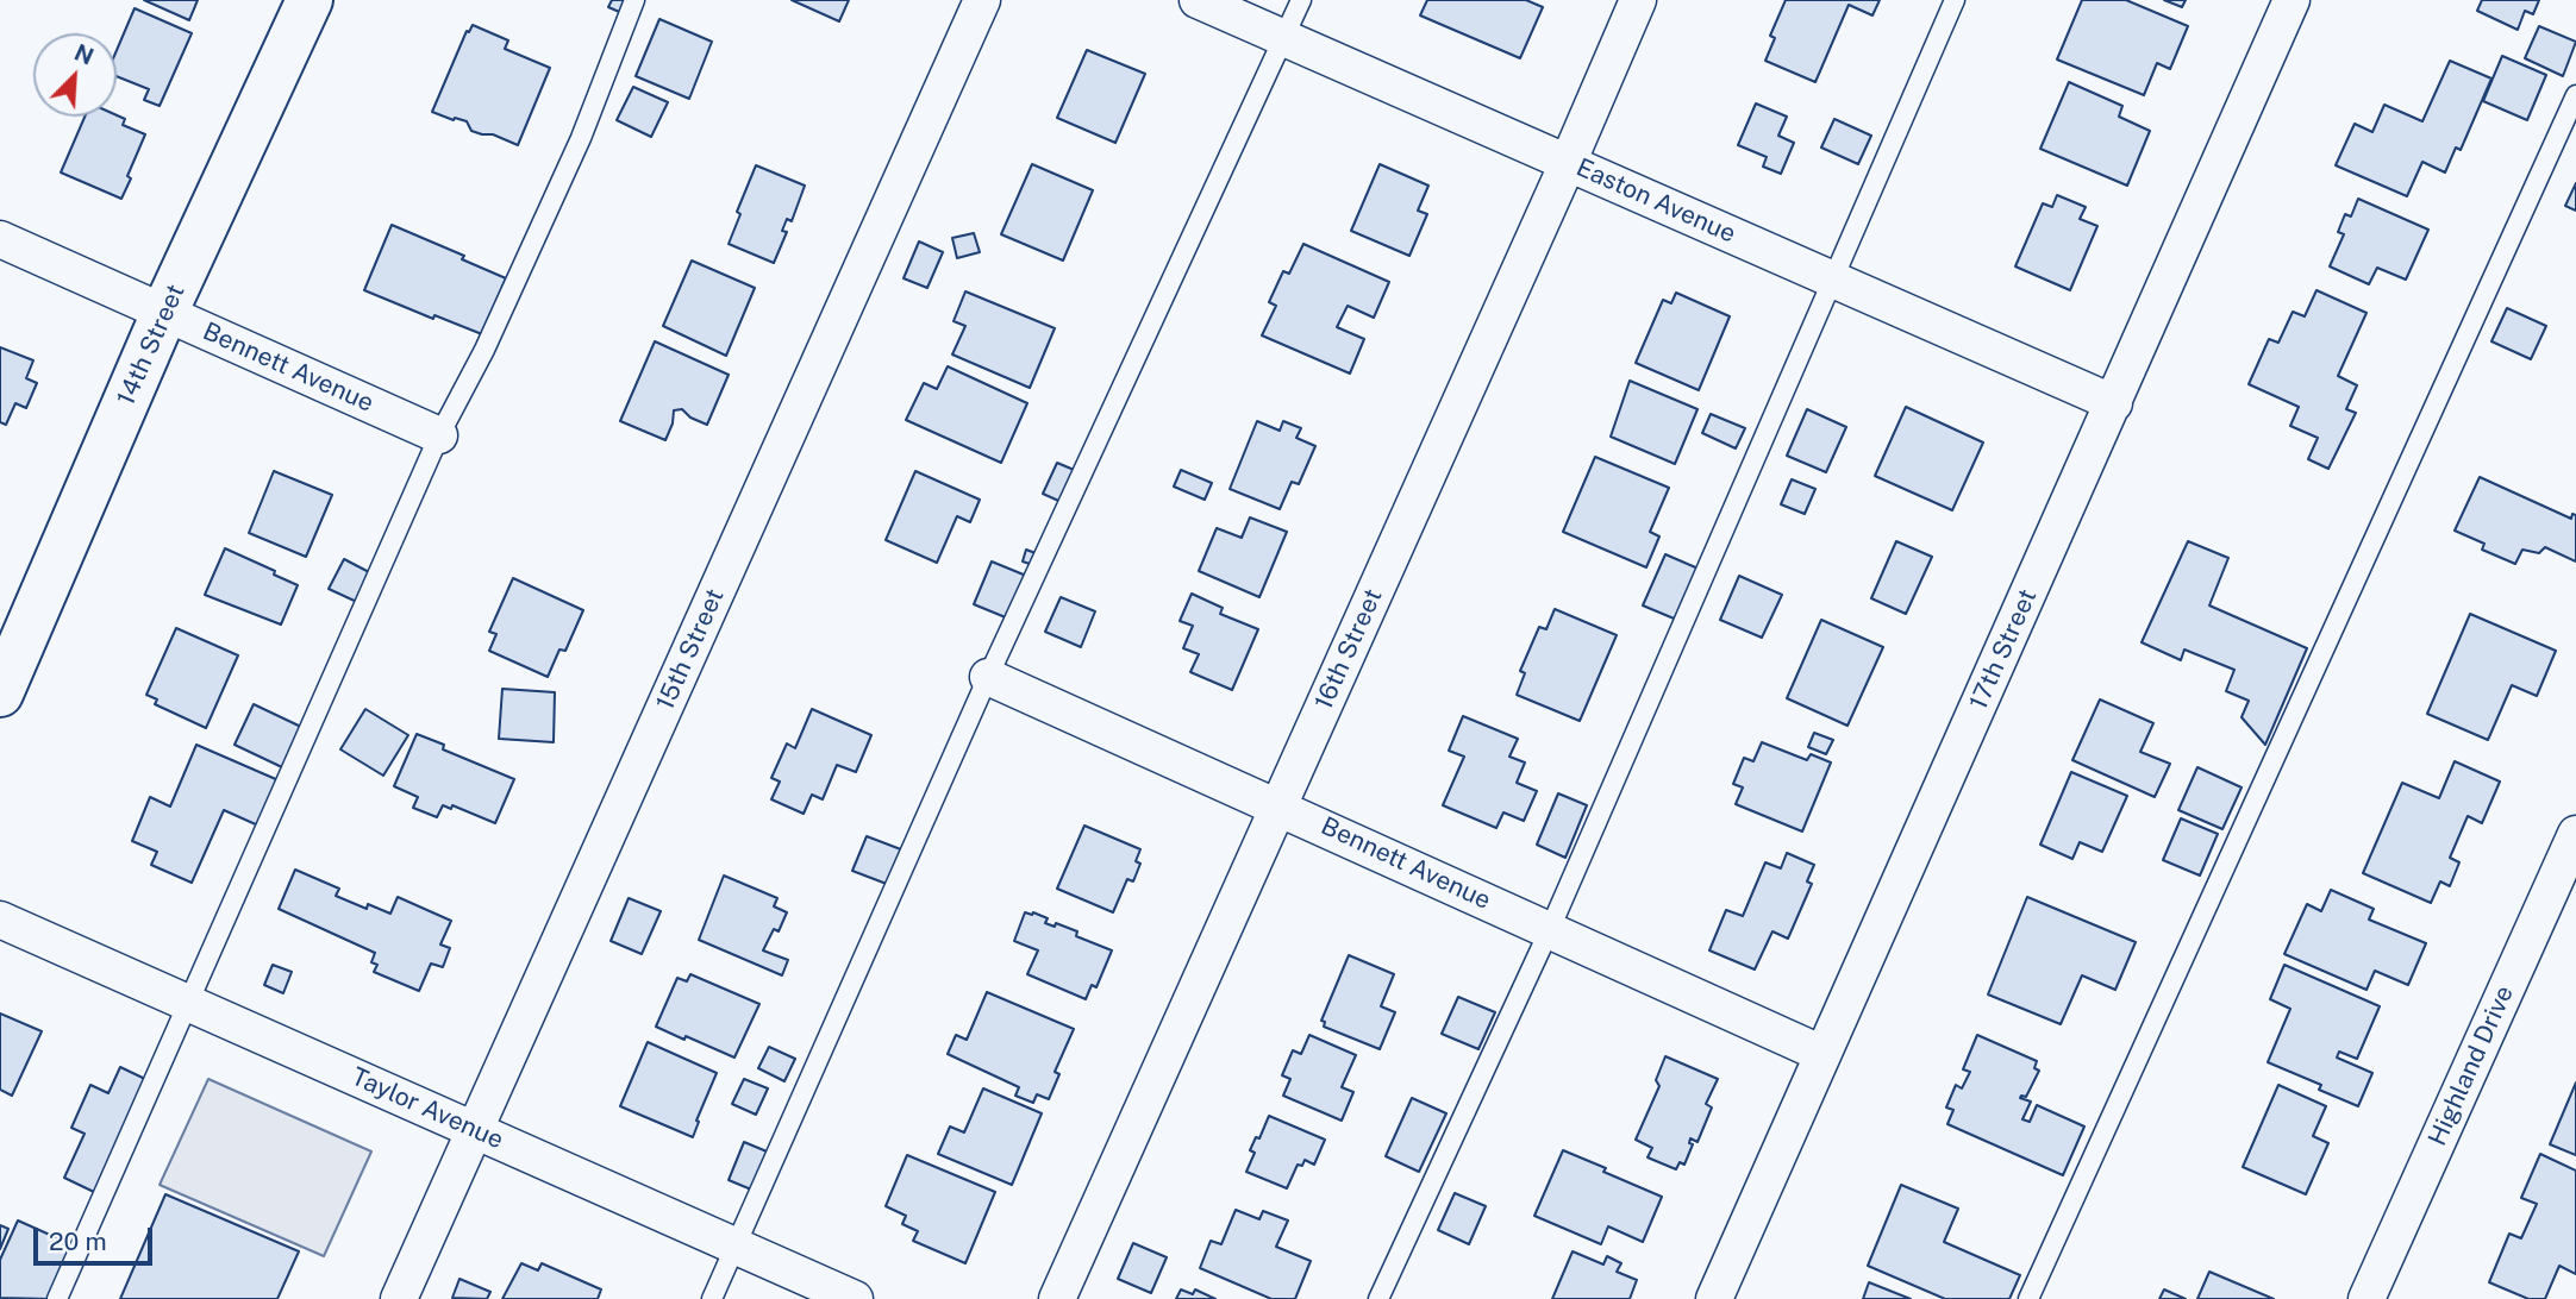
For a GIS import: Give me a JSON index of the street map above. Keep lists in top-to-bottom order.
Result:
{
  "streets": {
    "street": [
      "Easton Avenue",
      "14th Street",
      "Bennett Avenue",
      "15th Street",
      "16th Street",
      "17th Street",
      "Highland Drive",
      "Taylor Avenue"
    ]
  },
  "crossings": [
    ["Easton Avenue", "16th Street"],
    ["Easton Avenue", "17th Street"],
    ["14th Street", "Bennett Avenue"],
    ["Bennett Avenue", "16th Street"],
    ["Bennett Avenue", "17th Street"],
    ["15th Street", "Taylor Avenue"]
  ],
  "scale_bar": "20 m",
  "north": "top right"
}
